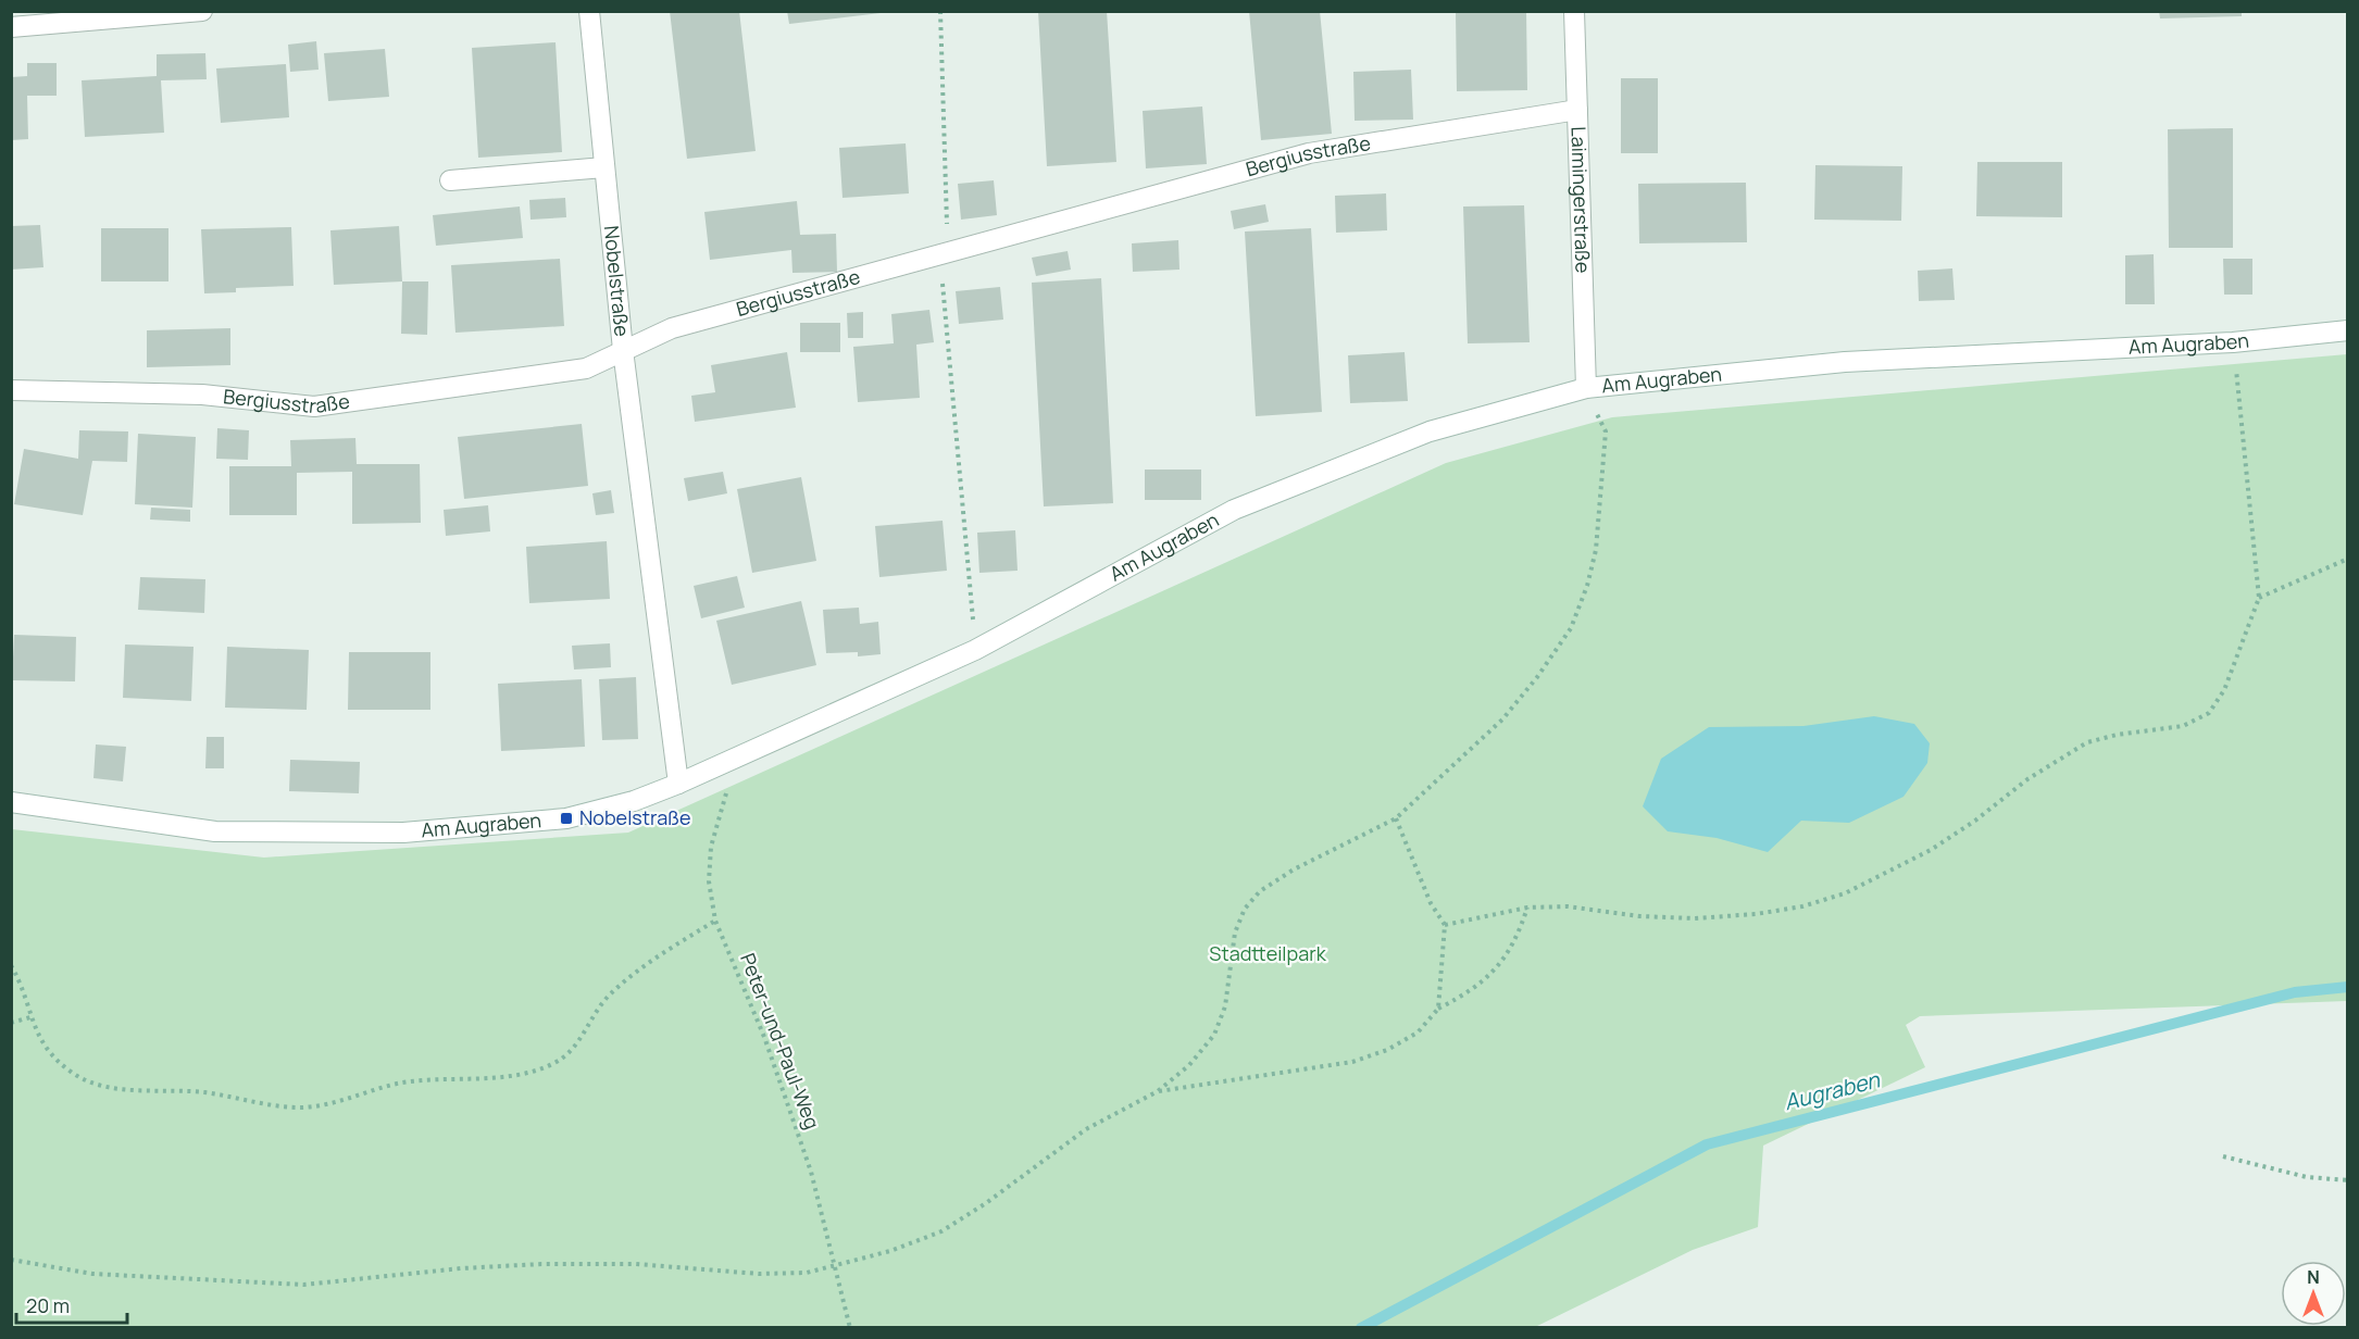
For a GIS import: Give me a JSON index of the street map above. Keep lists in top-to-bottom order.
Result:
{
  "streets": {
    "street": [
      "Bergiusstraße",
      "Laimingerstraße",
      "Nobelstraße",
      "Am Augraben"
    ],
    "path": ["Peter-und-Paul-Weg"]
  },
  "crossings": [
    ["Bergiusstraße", "Laimingerstraße"],
    ["Bergiusstraße", "Nobelstraße"],
    ["Laimingerstraße", "Am Augraben"],
    ["Nobelstraße", "Am Augraben"],
    ["Am Augraben", "Peter-und-Paul-Weg"]
  ],
  "water": ["Augraben"],
  "parks": ["Stadtteilpark"],
  "places": {
    "transit": ["Nobelstraße"]
  },
  "scale_bar": "20 m",
  "north": "top"
}
